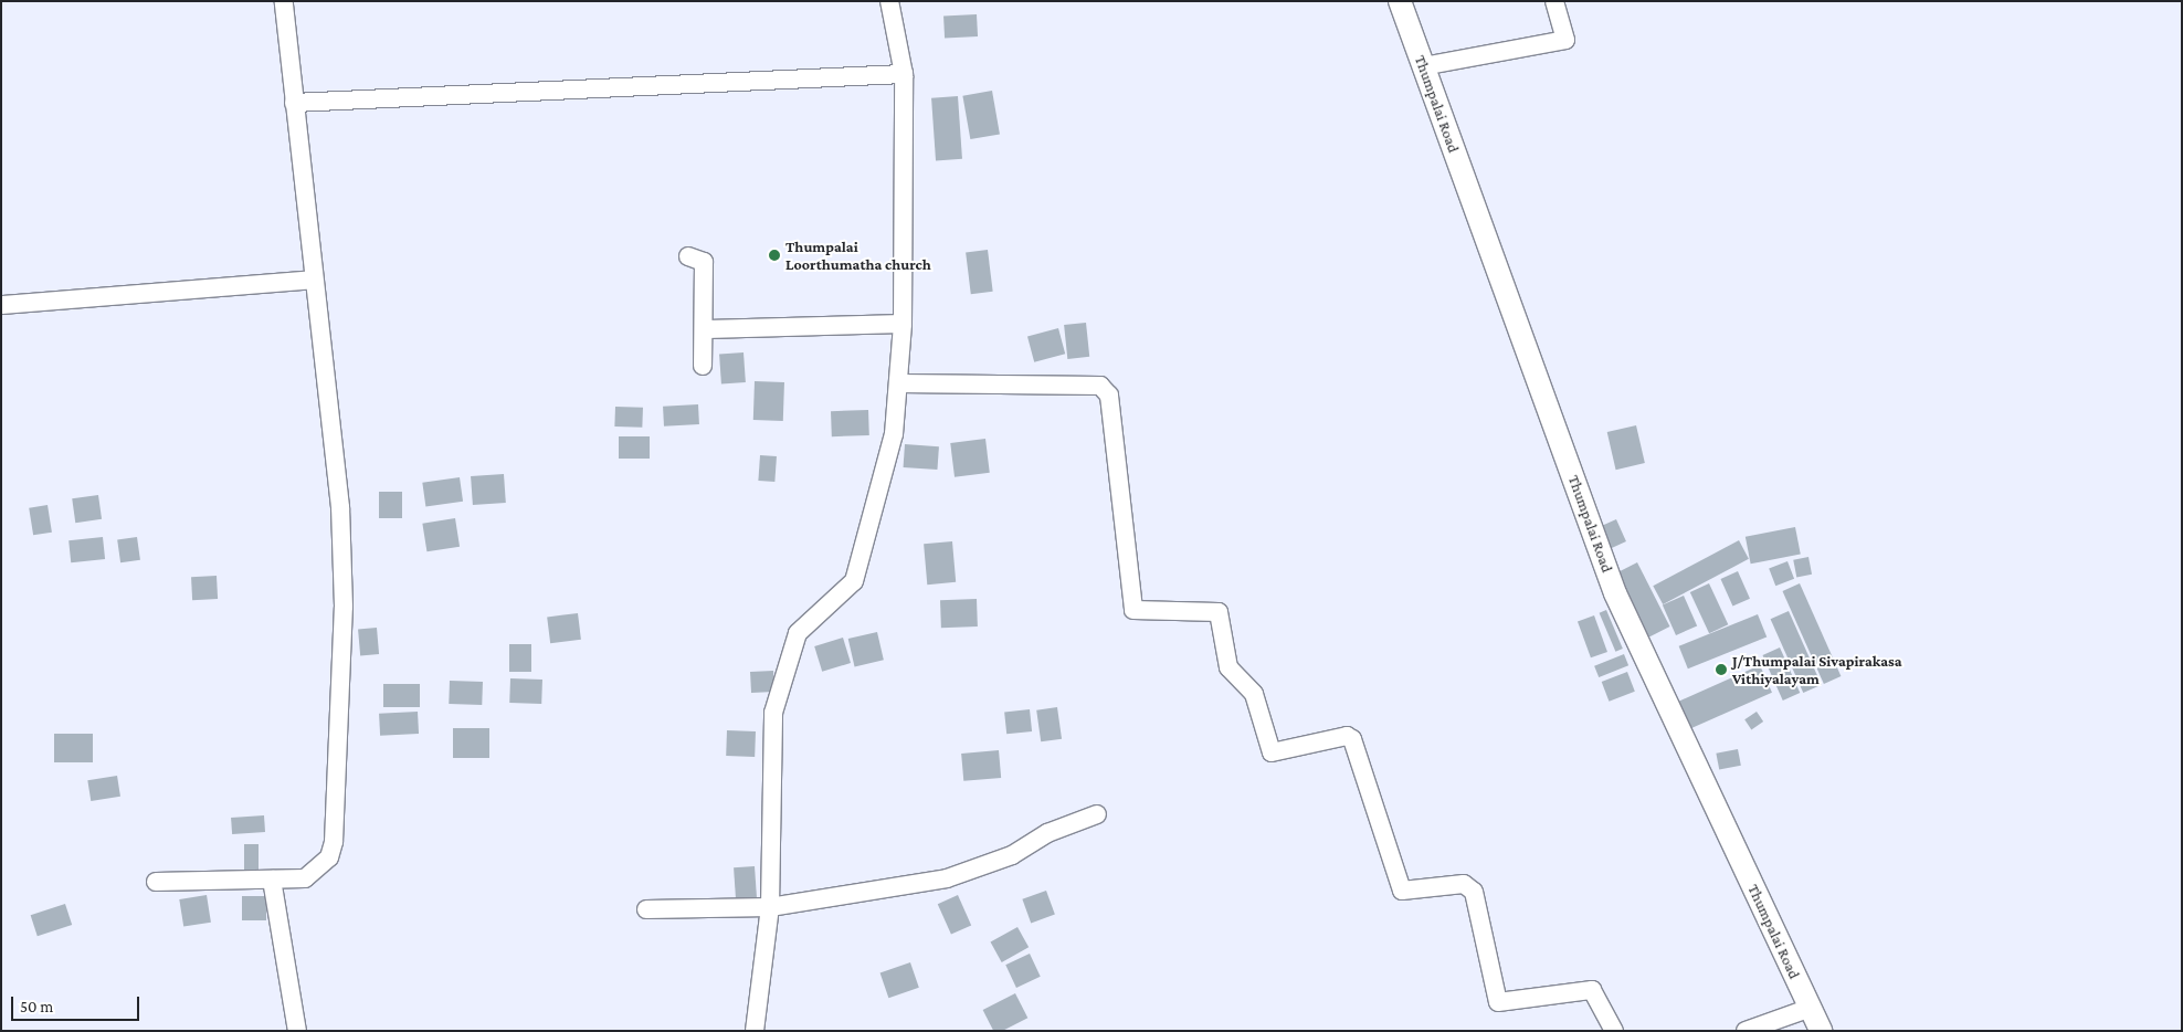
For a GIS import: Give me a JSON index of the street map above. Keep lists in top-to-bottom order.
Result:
{
  "streets": {
    "street": ["Thumpalai Road"]
  },
  "places": ["Thumpalai Loorthumatha church", "J/Thumpalai Sivapirakasa Vithiyalayam"],
  "scale_bar": "50 m"
}
